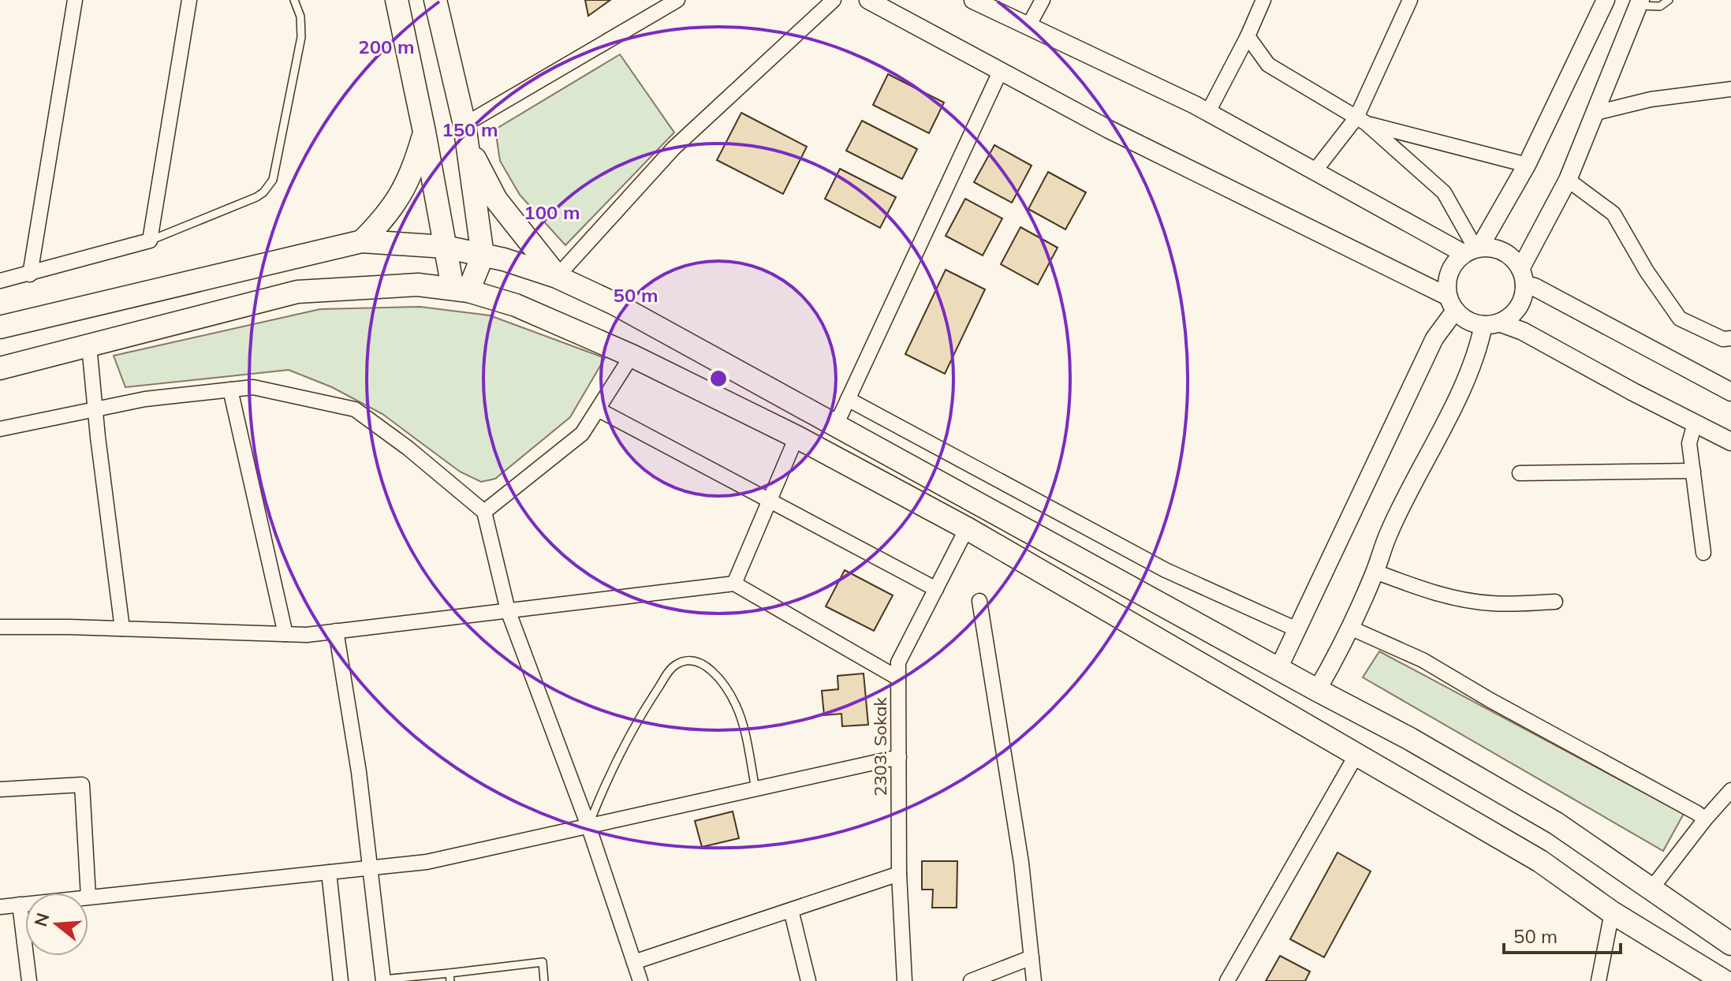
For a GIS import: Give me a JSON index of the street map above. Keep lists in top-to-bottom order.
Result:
{
  "streets": {
    "street": ["2303. Sokak"]
  },
  "scale_bar": "50 m",
  "north": "left",
  "rings": [
    "200 m",
    "150 m",
    "100 m",
    "50 m"
  ]
}
